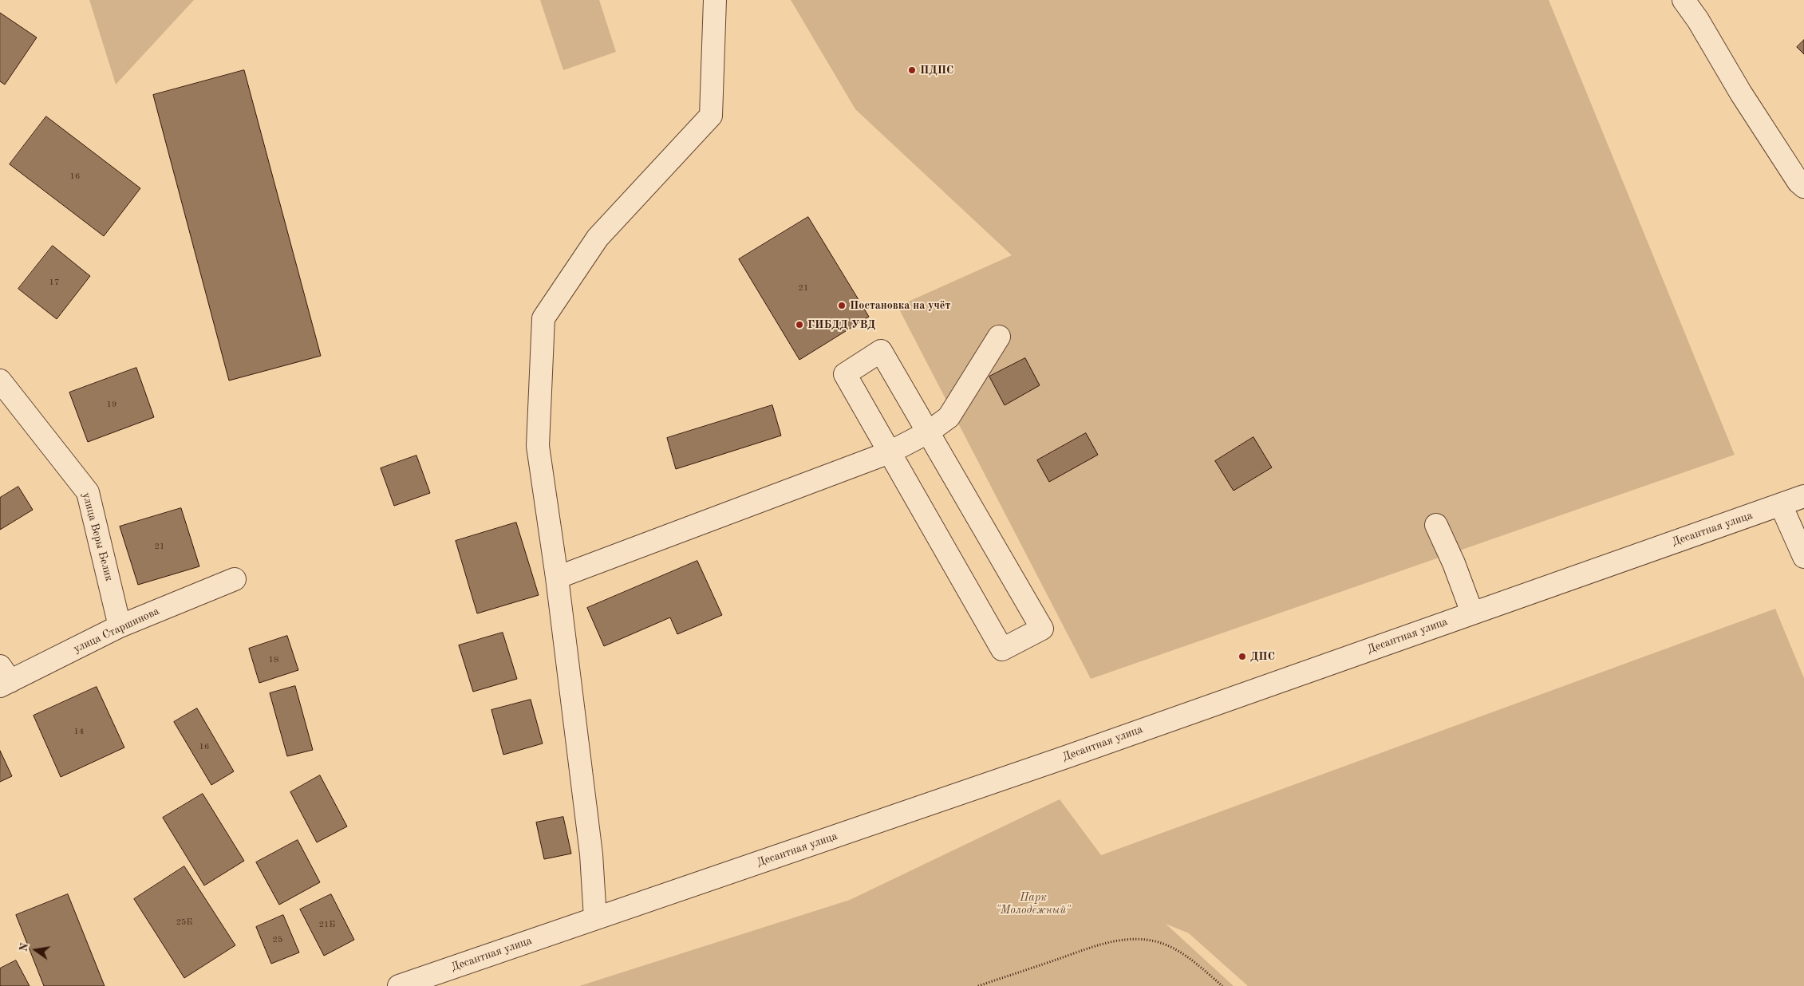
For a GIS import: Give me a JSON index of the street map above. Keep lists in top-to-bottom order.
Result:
{
  "streets": {
    "street": ["Десантная улица", "улица Веры Белик", "улица Старшинова"]
  },
  "crossings": [
    ["улица Веры Белик", "улица Старшинова"]
  ],
  "parks": ["Парк \"Молодежный\""],
  "places": [
    "ПДПС",
    "Постановка на учёт",
    "ГИБДД УВД",
    "ДПС"
  ],
  "house_numbers": [
    "16",
    "17",
    "21",
    "19",
    "21",
    "18",
    "14",
    "16",
    "25Б",
    "21Б",
    "25"
  ],
  "north": "left"
}
